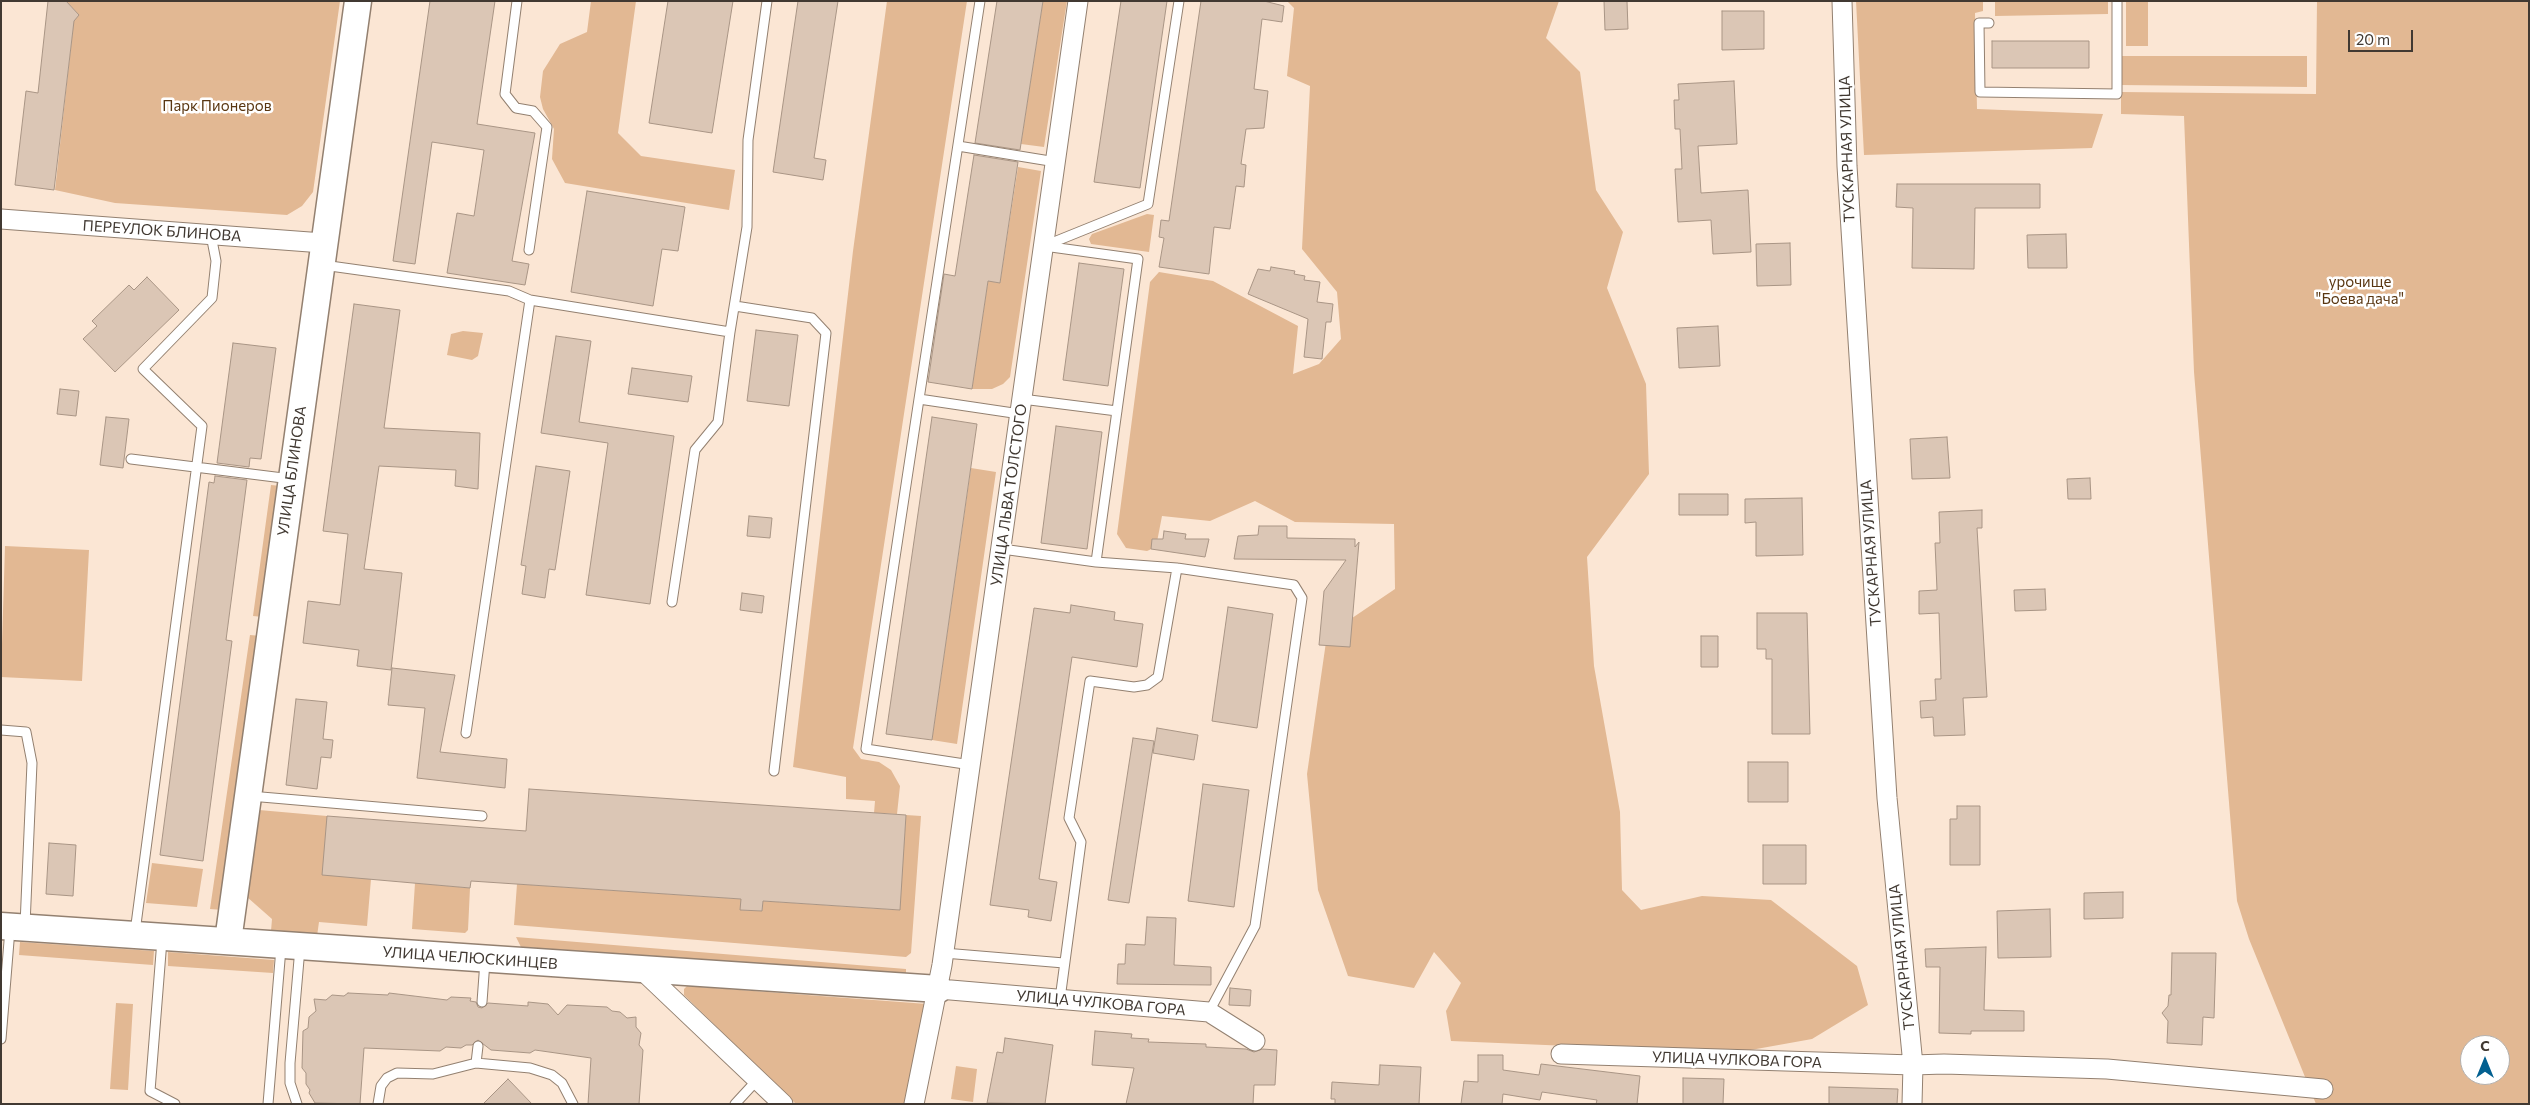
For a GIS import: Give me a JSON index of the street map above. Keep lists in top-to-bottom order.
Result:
{
  "streets": {
    "street": [
      "ТУСКАРНАЯ УЛИЦА",
      "ПЕРЕУЛОК БЛИНОВА",
      "УЛИЦА БЛИНОВА",
      "УЛИЦА ЛЬВА ТОЛСТОГО",
      "УЛИЦА ЧЕЛЮСКИНЦЕВ",
      "УЛИЦА ЧУЛКОВА ГОРА"
    ]
  },
  "crossings": [
    ["ТУСКАРНАЯ УЛИЦА", "УЛИЦА ЧУЛКОВА ГОРА"],
    ["ПЕРЕУЛОК БЛИНОВА", "УЛИЦА БЛИНОВА"],
    ["УЛИЦА БЛИНОВА", "УЛИЦА ЧЕЛЮСКИНЦЕВ"],
    ["УЛИЦА ЛЬВА ТОЛСТОГО", "УЛИЦА ЧЕЛЮСКИНЦЕВ"],
    ["УЛИЦА ЛЬВА ТОЛСТОГО", "УЛИЦА ЧУЛКОВА ГОРА"],
    ["УЛИЦА ЧЕЛЮСКИНЦЕВ", "УЛИЦА ЧУЛКОВА ГОРА"]
  ],
  "parks": ["Парк Пионеров", "урочище \"Боева дача\""],
  "scale_bar": "20 m",
  "north": "top"
}
